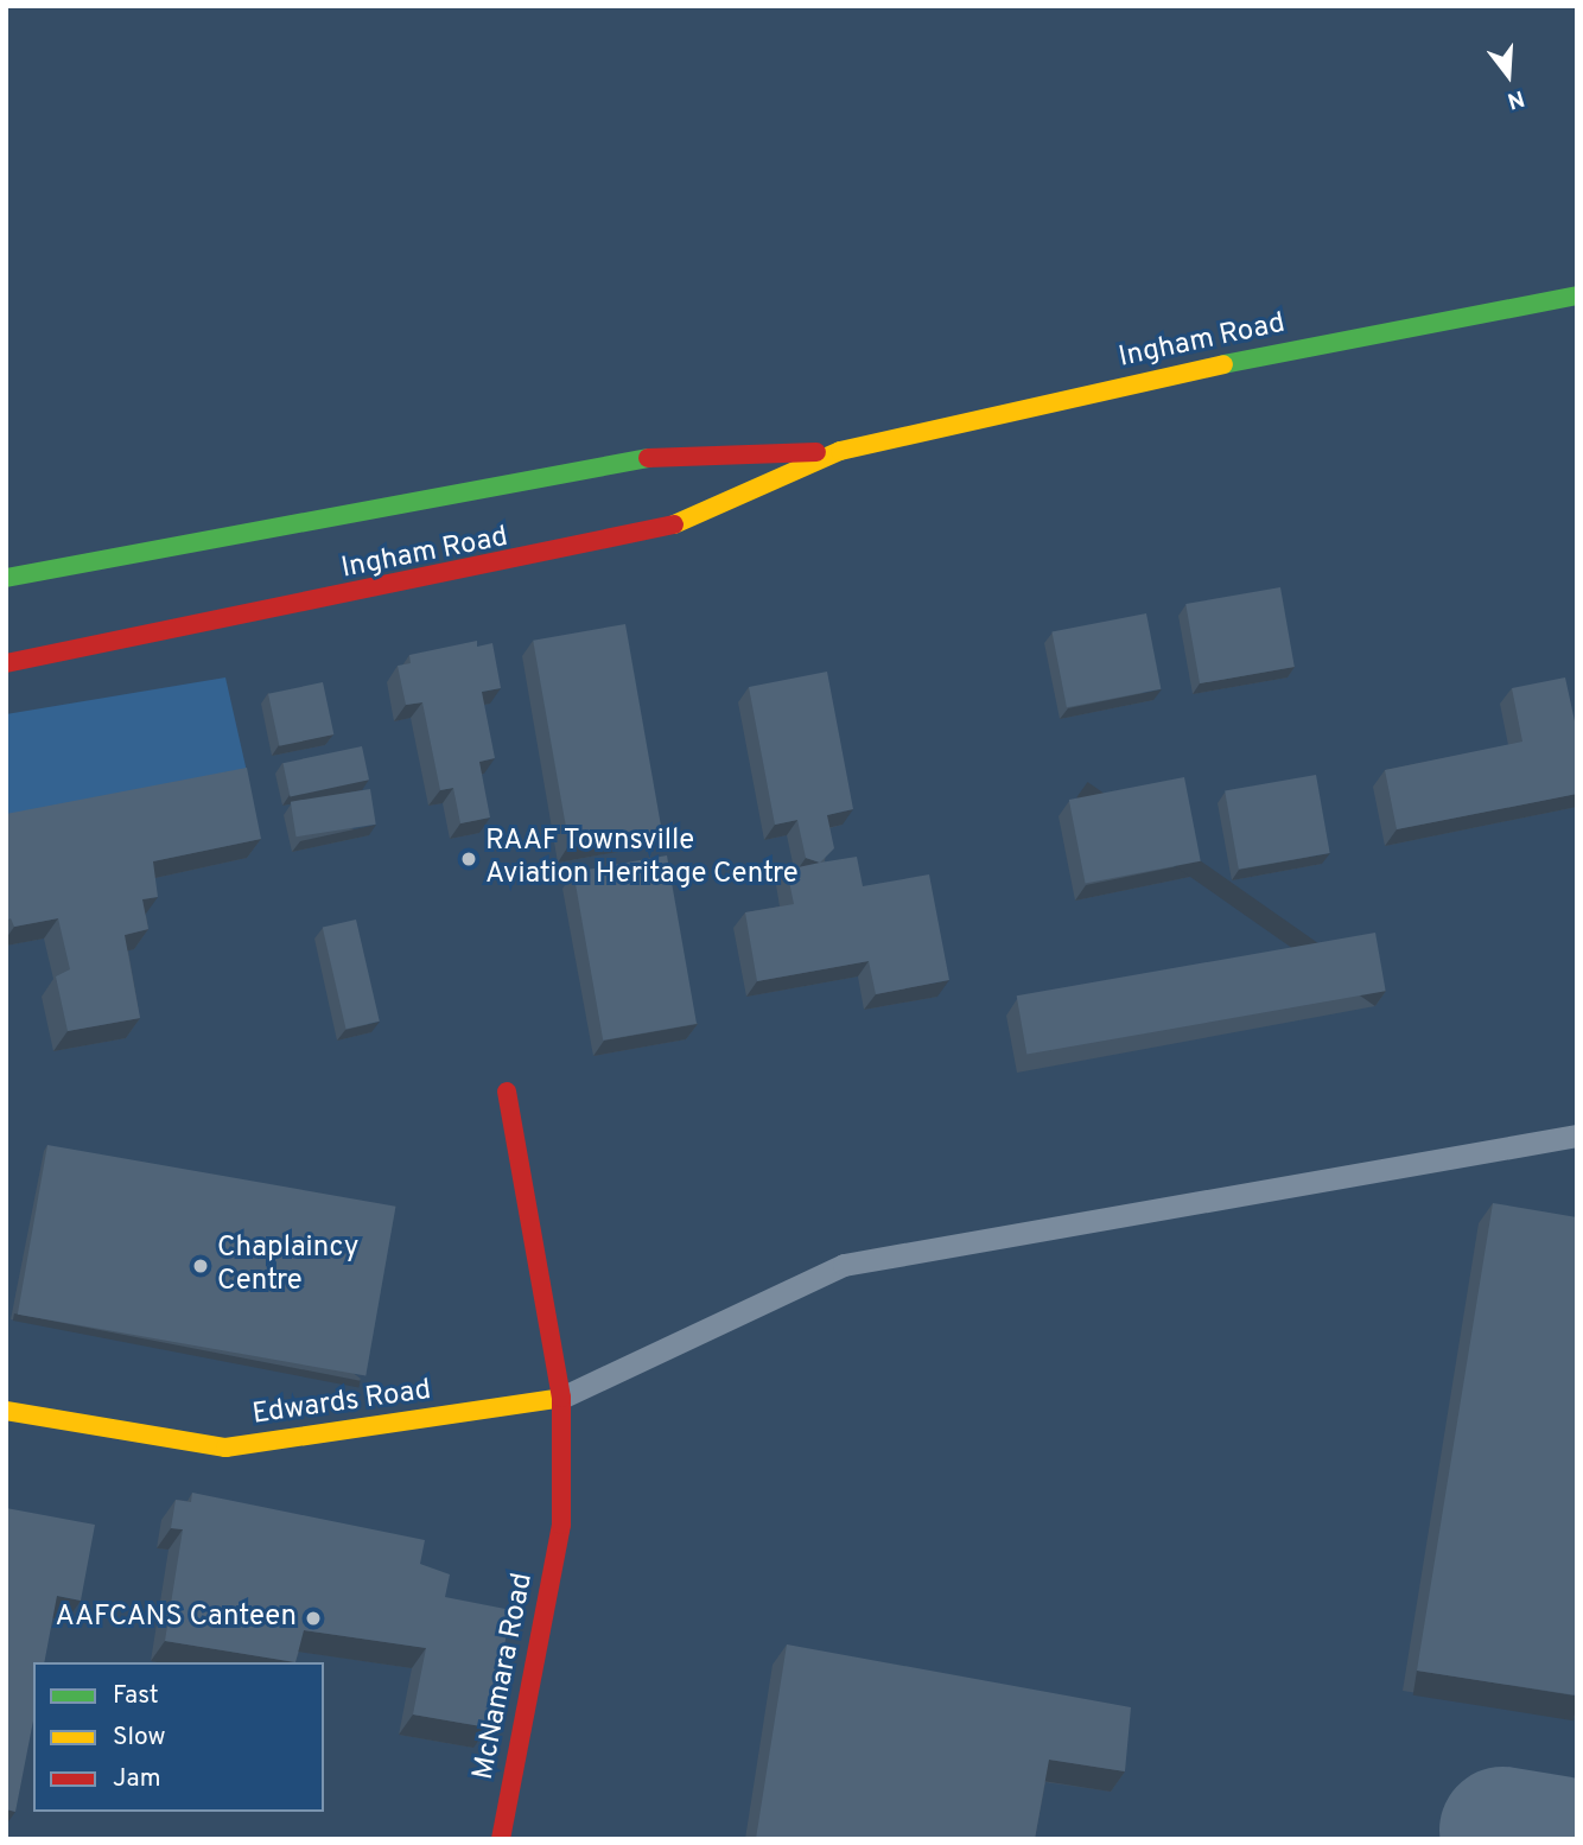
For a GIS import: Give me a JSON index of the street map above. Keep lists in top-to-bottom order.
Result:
{
  "streets": {
    "main road": ["Ingham Road", "Edwards Road", "McNamara Road"]
  },
  "crossings": [
    ["Edwards Road", "McNamara Road"]
  ],
  "places": ["RAAF Townsville Aviation Heritage Centre", "Chaplaincy Centre", "AAFCANS Canteen"],
  "legend": ["Fast", "Slow", "Jam"],
  "north": "bottom"
}
